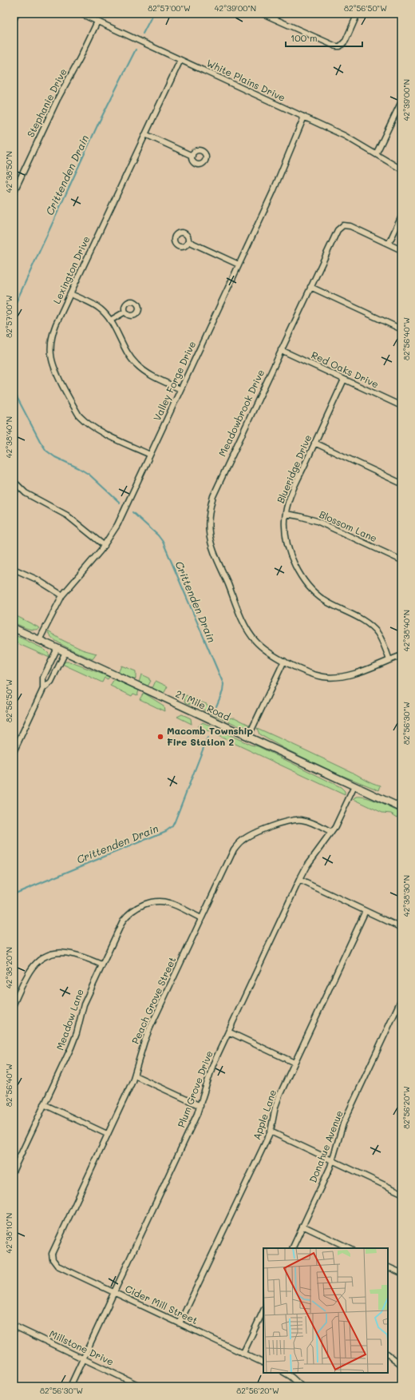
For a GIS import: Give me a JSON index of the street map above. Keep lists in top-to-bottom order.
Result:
{
  "streets": {
    "street": [
      "White Plains Drive",
      "Stephanie Drive",
      "Lexington Drive",
      "Red Oaks Drive",
      "Valley Forge Drive",
      "Meadowbrook Drive",
      "Blueridge Drive",
      "Blossom Lane",
      "21 Mile Road",
      "Peach Grove Street",
      "Meadow Lane",
      "Plum Grove Drive",
      "Apple Lane",
      "Donahue Avenue",
      "Cider Mill Street",
      "Millstone Drive"
    ]
  },
  "crossings": [
    ["White Plains Drive", "Stephanie Drive"],
    ["White Plains Drive", "Lexington Drive"],
    ["White Plains Drive", "Valley Forge Drive"],
    ["Lexington Drive", "Valley Forge Drive"],
    ["Red Oaks Drive", "Meadowbrook Drive"],
    ["Red Oaks Drive", "Blueridge Drive"],
    ["Valley Forge Drive", "21 Mile Road"],
    ["Meadowbrook Drive", "Blueridge Drive"],
    ["Blueridge Drive", "Blossom Lane"],
    ["21 Mile Road", "Plum Grove Drive"],
    ["Peach Grove Street", "Meadow Lane"],
    ["Peach Grove Street", "Plum Grove Drive"],
    ["Peach Grove Street", "Cider Mill Street"],
    ["Plum Grove Drive", "Cider Mill Street"],
    ["Plum Grove Drive", "Millstone Drive"],
    ["Apple Lane", "Cider Mill Street"]
  ],
  "water": ["Crittenden Drain"],
  "places": ["Macomb Township Fire Station 2"],
  "scale_bar": "100 m",
  "coordinates": [
    "82°57'00\"W",
    "42°39'00\"N",
    "82°56'50\"W",
    "42°38'50\"N",
    "82°56'40\"W",
    "42°38'40\"N",
    "82°56'30\"W",
    "42°38'30\"N",
    "42°38'20\"N",
    "82°56'20\"W",
    "42°38'10\"N"
  ]
}
